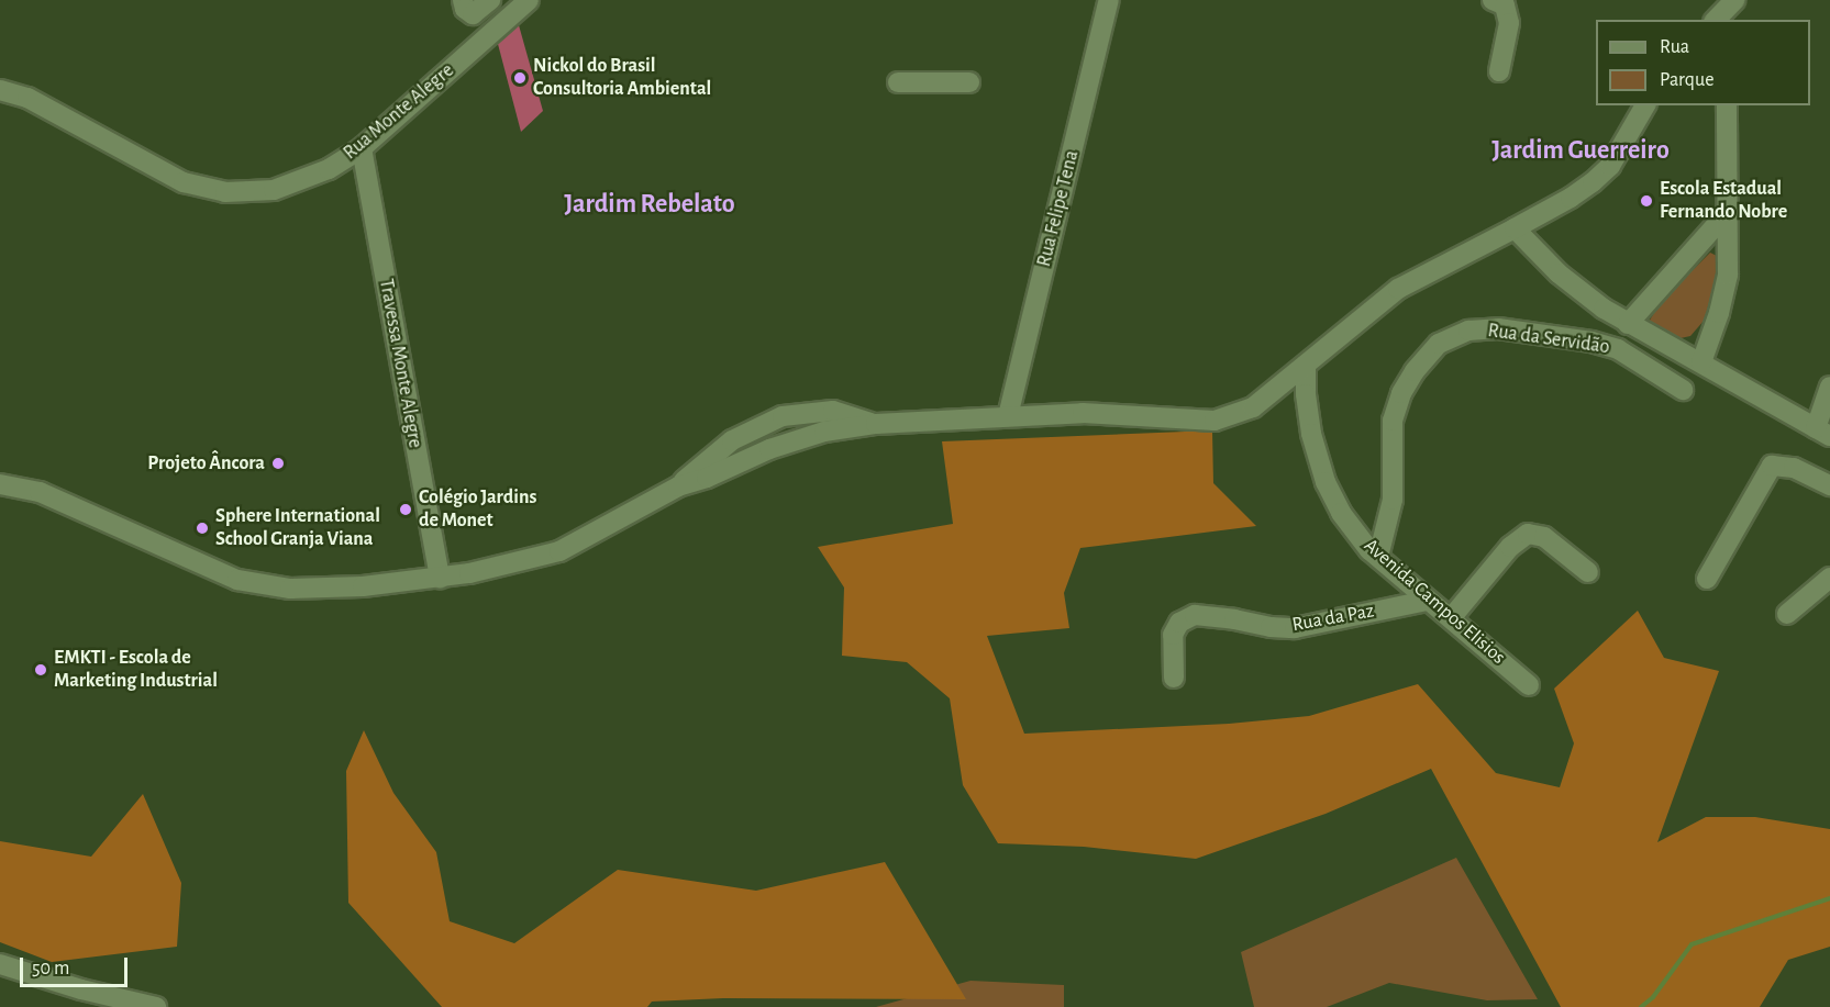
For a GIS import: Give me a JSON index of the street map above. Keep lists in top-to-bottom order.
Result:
{
  "streets": {
    "street": [
      "Rua Monte Alegre",
      "Rua Felipe Tena",
      "Rua da Servidão",
      "Travessa Monte Alegre",
      "Avenida Campos Elisios",
      "Rua da Paz"
    ]
  },
  "crossings": [
    ["Rua Monte Alegre", "Travessa Monte Alegre"],
    ["Rua da Servidão", "Avenida Campos Elisios"],
    ["Avenida Campos Elisios", "Rua da Paz"]
  ],
  "districts": ["Jardim Guerreiro", "Jardim Rebelato"],
  "places": [
    "Nickol do Brasil Consultoria Ambiental",
    "Escola Estadual Fernando Nobre",
    "Projeto Âncora",
    "Colégio Jardins de Monet",
    "Sphere International School Granja Viana",
    "EMKTI - Escola de Marketing Industrial"
  ],
  "legend": ["Rua", "Parque"],
  "scale_bar": "50 m"
}
